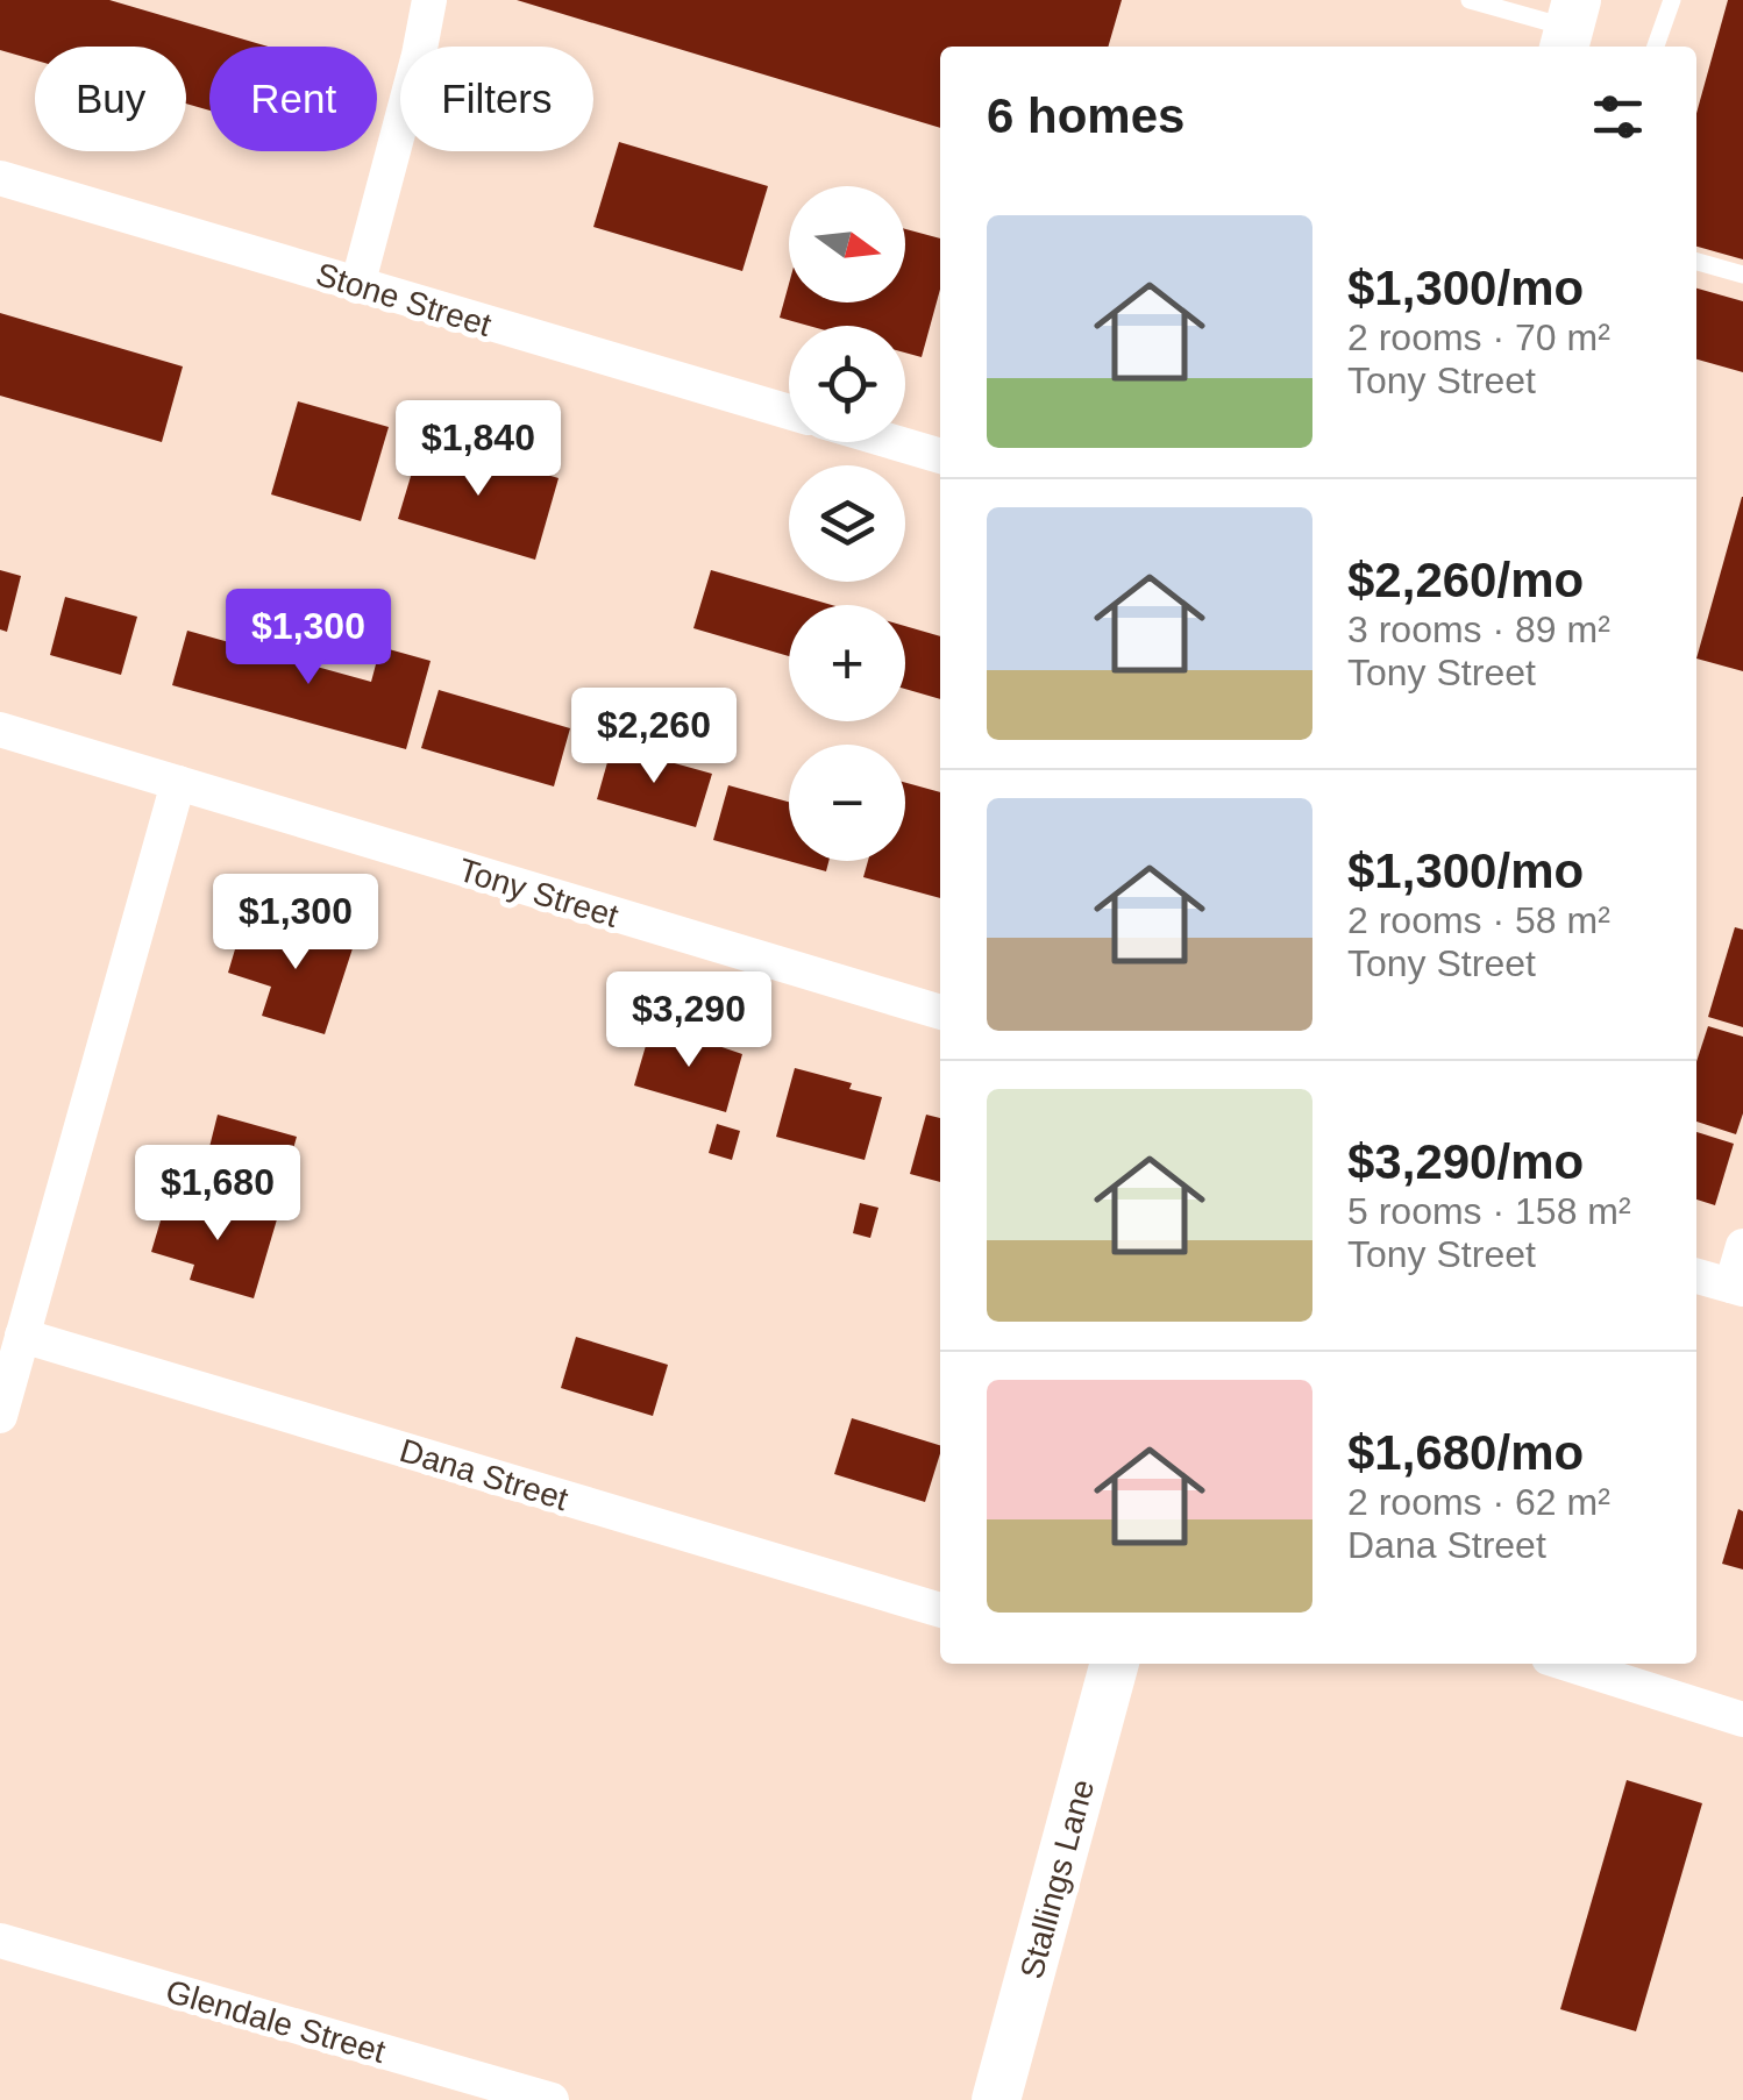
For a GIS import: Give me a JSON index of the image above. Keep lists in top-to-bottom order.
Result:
{
  "streets": {
    "street": [
      "Stone Street",
      "Tony Street",
      "Dana Street",
      "Stallings Lane",
      "Glendale Street"
    ]
  },
  "north": "right",
  "page": {
    "chip": ["Buy", "Rent", "Filters"],
    "heading": "6 homes",
    "map_buttons": ["+", "−"],
    "list": [
      {
        "name": "$1,300/mo",
        "note": "2 rooms · 70 m² · Tony Street"
      },
      {
        "name": "$2,260/mo",
        "note": "3 rooms · 89 m² · Tony Street"
      },
      {
        "name": "$1,300/mo",
        "note": "2 rooms · 58 m² · Tony Street"
      },
      {
        "name": "$3,290/mo",
        "note": "5 rooms · 158 m² · Tony Street"
      },
      {
        "name": "$1,680/mo",
        "note": "2 rooms · 62 m² · Dana Street"
      }
    ],
    "price": [
      "$1,840",
      "$1,300",
      "$2,260",
      "$1,300",
      "$3,290",
      "$1,680"
    ]
  }
}
